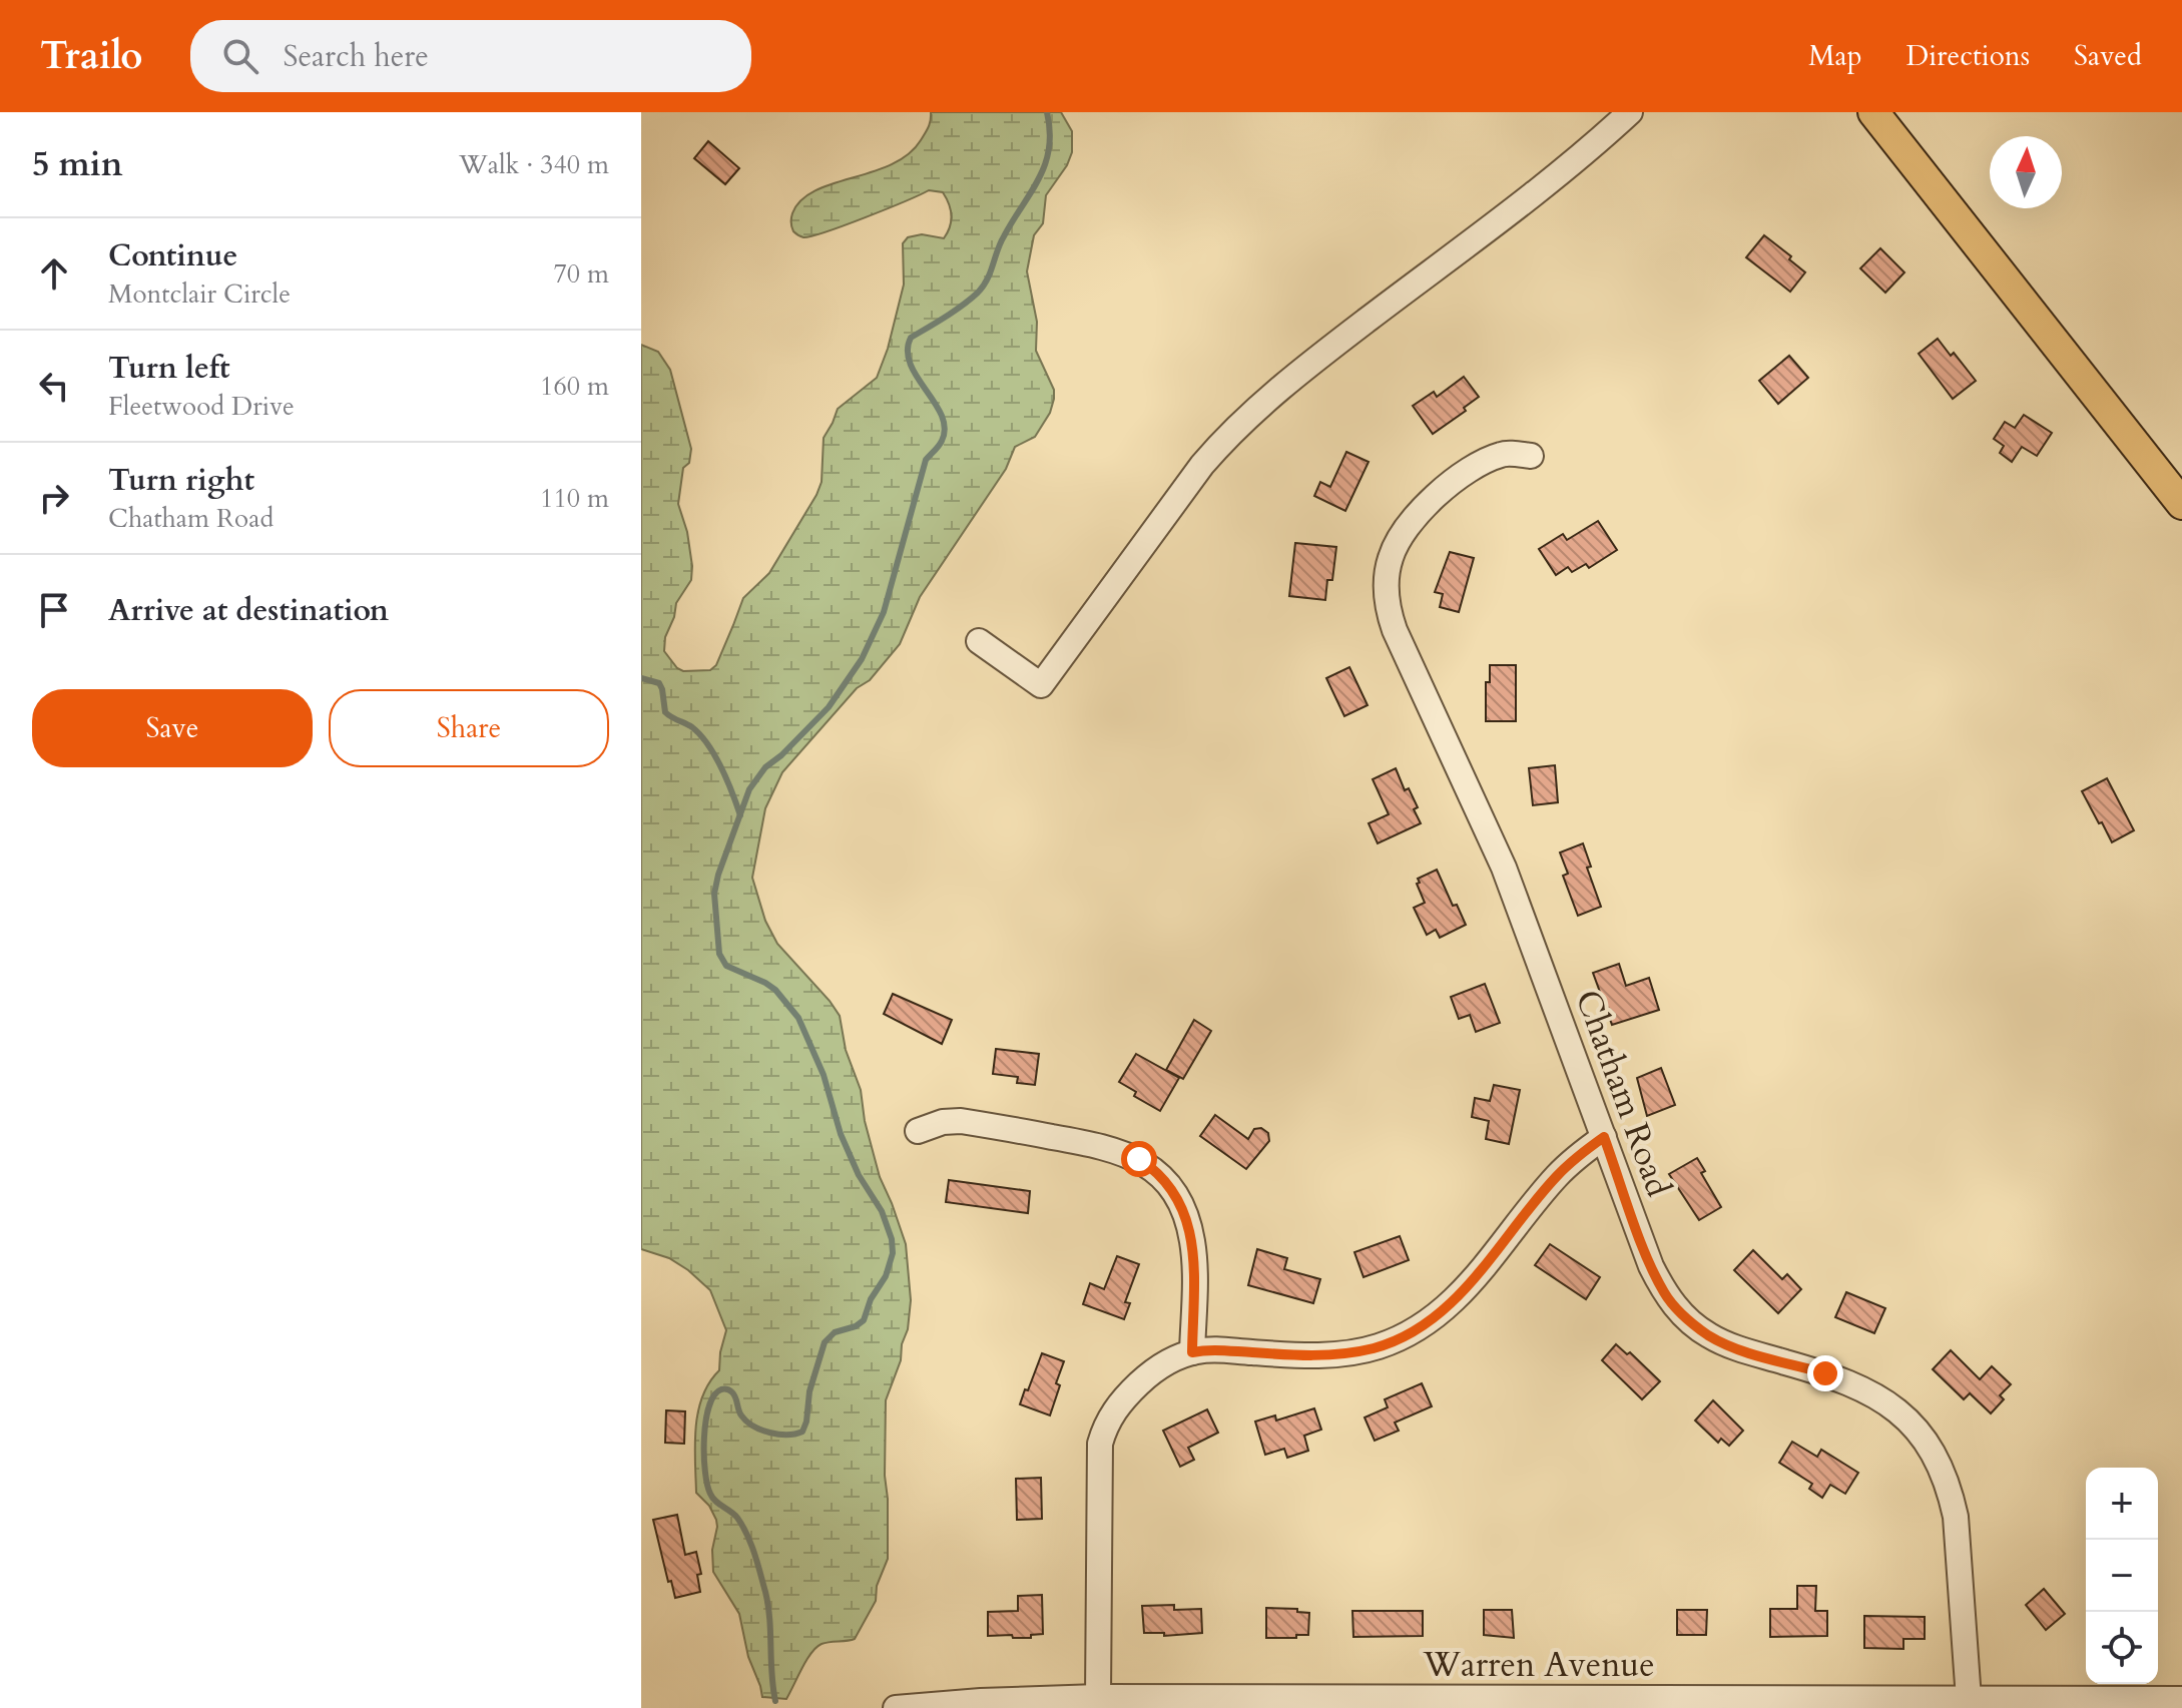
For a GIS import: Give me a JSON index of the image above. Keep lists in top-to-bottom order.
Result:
{
  "streets": {
    "street": ["Chatham Road", "Warren Avenue"]
  },
  "crossings": [
    ["Chatham Road", "Warren Avenue"]
  ],
  "north": "top",
  "page": {
    "header": "Trailo",
    "search": "Search here",
    "nav": ["Map", "Directions", "Saved"],
    "heading": ["5 min", "Walk · 340 m"],
    "list": [
      ["Continue", "Montclair Circle", "70 m"],
      ["Turn left", "Fleetwood Drive", "160 m"],
      ["Turn right", "Chatham Road", "110 m"],
      "Arrive at destination"
    ],
    "buttons": ["Save", "Share"],
    "map_buttons": ["+", "−"]
  }
}
